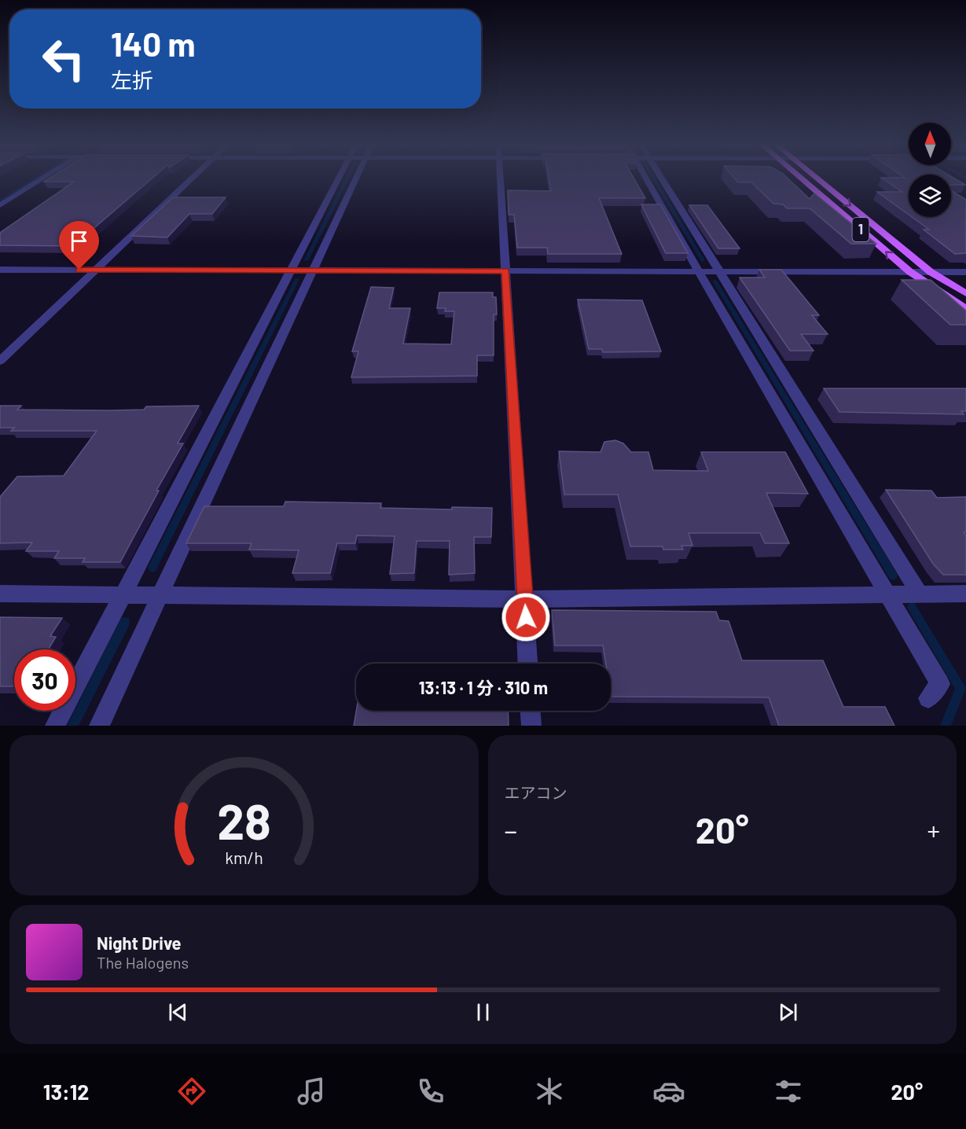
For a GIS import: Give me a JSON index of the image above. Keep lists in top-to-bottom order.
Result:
{
  "streets": {
    "main road": ["1"]
  },
  "north": "top",
  "page": {
    "turn": ["140 m", "左折"],
    "limit": "30",
    "trip": "13:13 · 1 分 · 310 m",
    "tile": "エアコン",
    "heat": ["−", "20°", "+"],
    "song": ["Night Drive", "The Halogens"],
    "tabs": ["13:12", "20°"],
    "gauge": ["28", "km/h"]
  }
}
